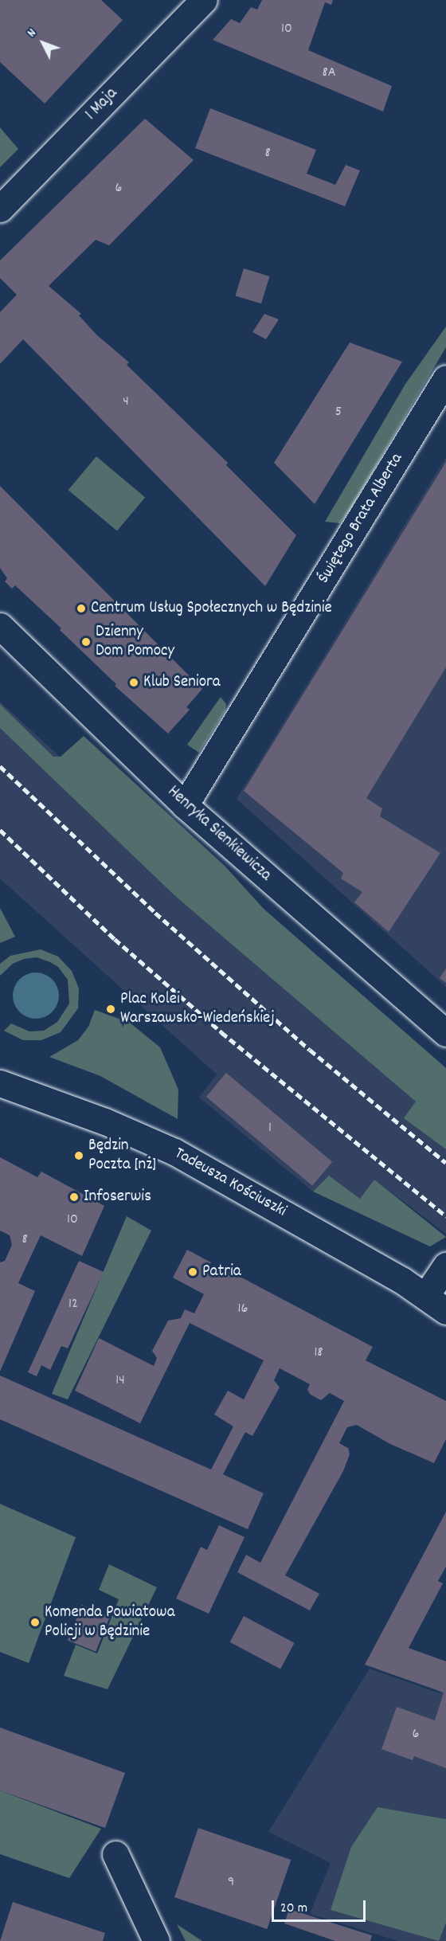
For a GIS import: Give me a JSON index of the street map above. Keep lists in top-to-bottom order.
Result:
{
  "streets": {
    "street": [
      "1 Maja",
      "Świętego Brata Alberta",
      "Henryka Sienkiewicza",
      "Tadeusza Kościuszki"
    ]
  },
  "crossings": [
    ["Świętego Brata Alberta", "Henryka Sienkiewicza"]
  ],
  "places": [
    "Centrum Usług Społecznych w Będzinie",
    "Dzienny Dom Pomocy",
    "Klub Seniora",
    "Plac Kolei Warszawsko-Wiedeńskiej",
    "Będzin Poczta [nż]",
    "Infoserwis",
    "Patria",
    "Komenda Powiatowa Policji w Będzinie"
  ],
  "house_numbers": [
    "10",
    "8A",
    "8",
    "6",
    "4",
    "5",
    "1",
    "10",
    "8",
    "12",
    "16",
    "18",
    "14",
    "6",
    "9"
  ],
  "scale_bar": "20 m",
  "north": "top left"
}
